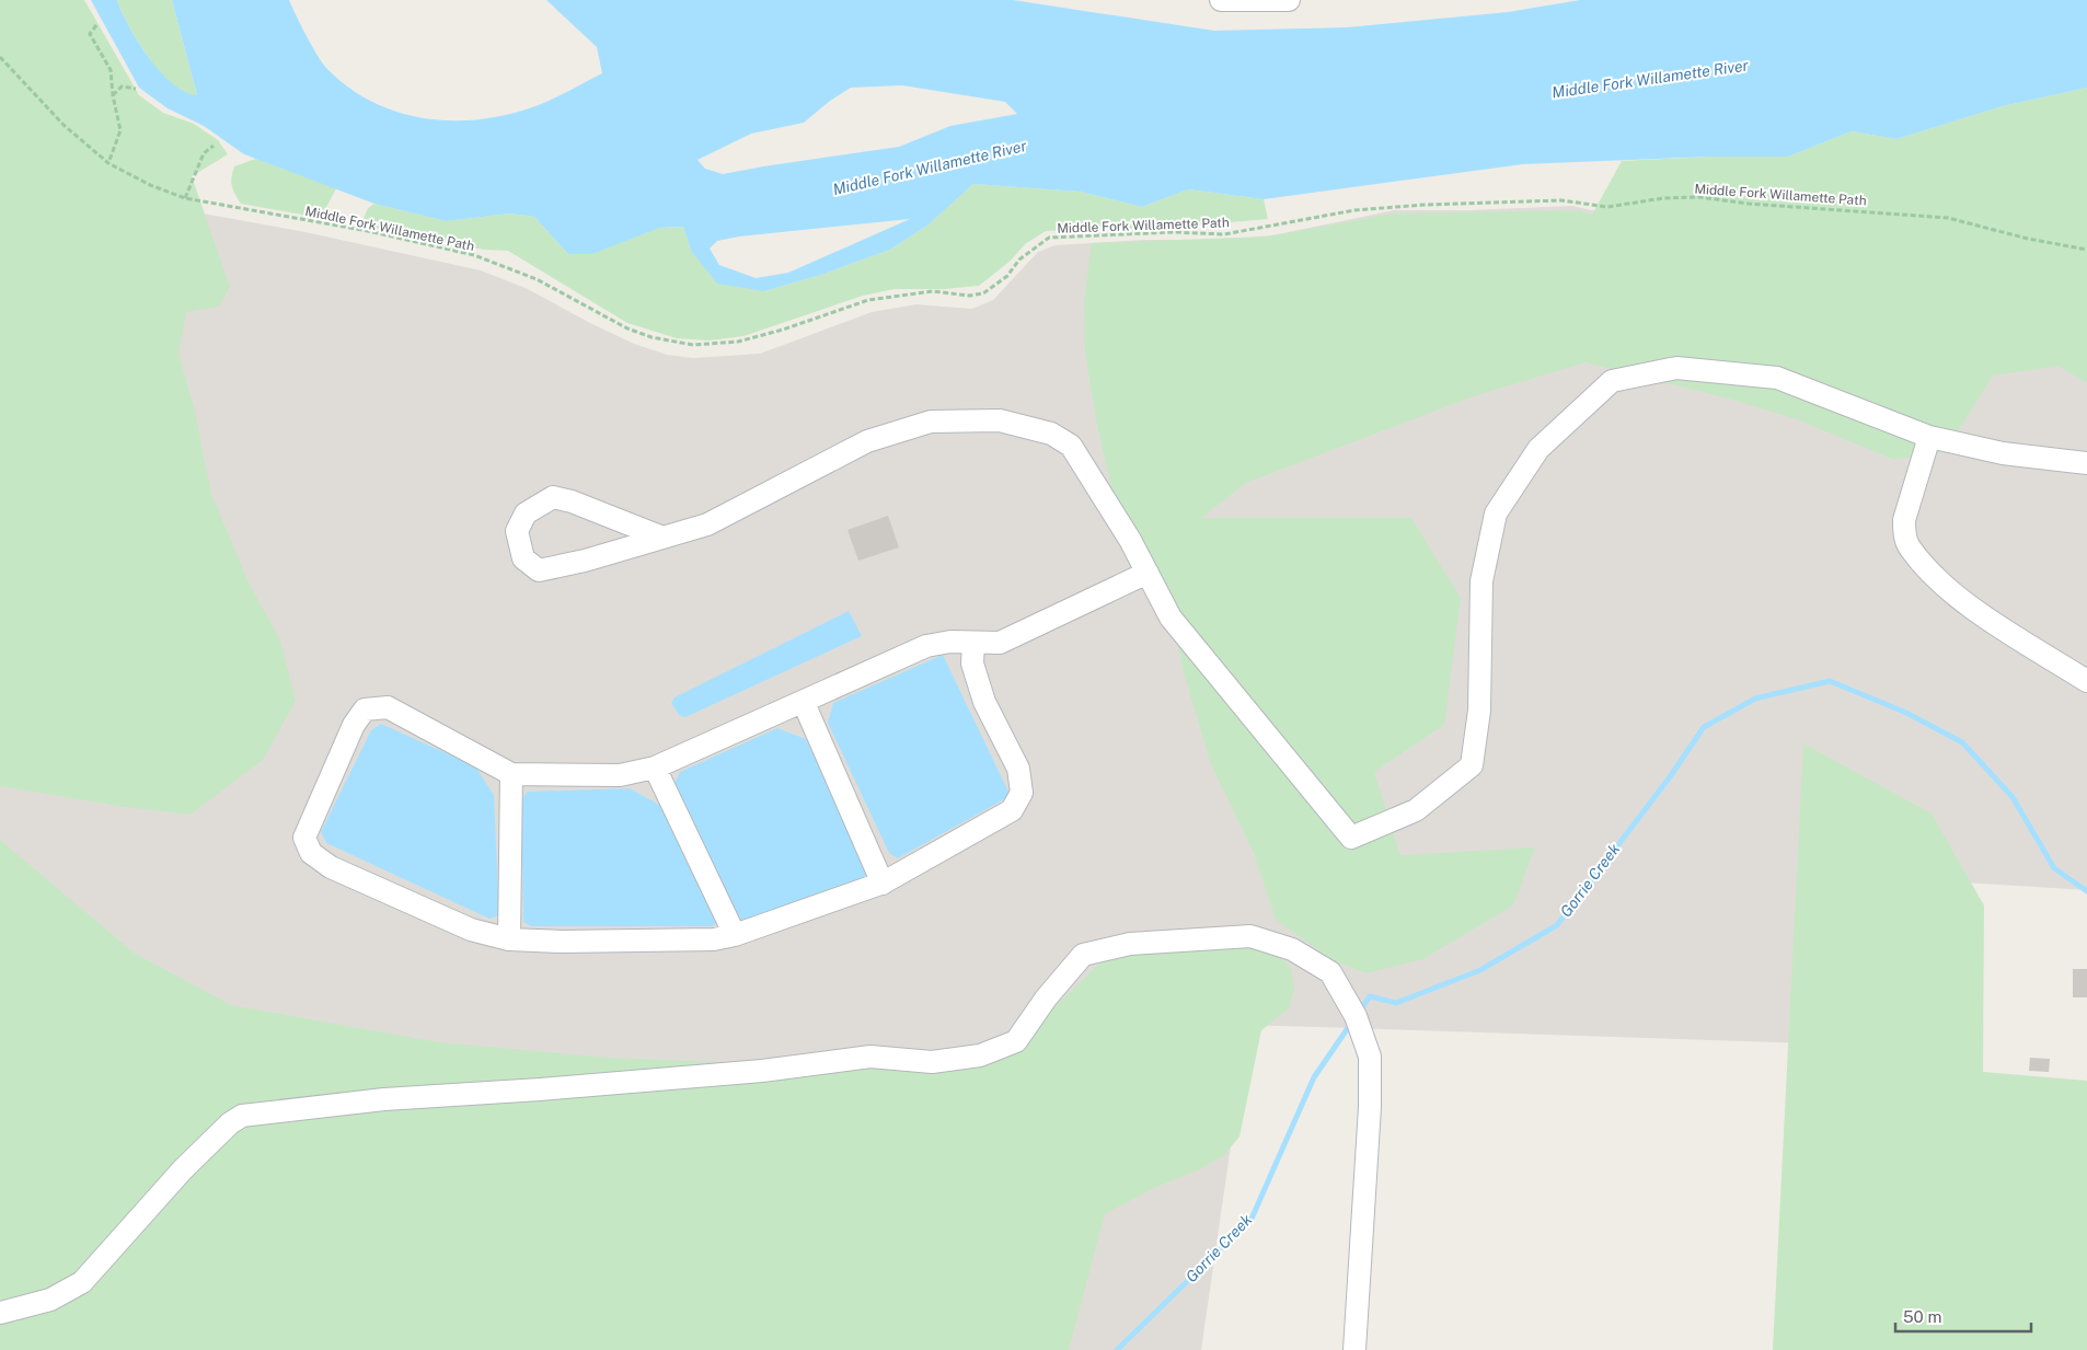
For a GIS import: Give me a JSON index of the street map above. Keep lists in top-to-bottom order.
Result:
{
  "streets": {
    "path": ["Middle Fork Willamette Path"]
  },
  "water": ["Middle Fork Willamette River", "Gorrie Creek"],
  "scale_bar": "50 m"
}
